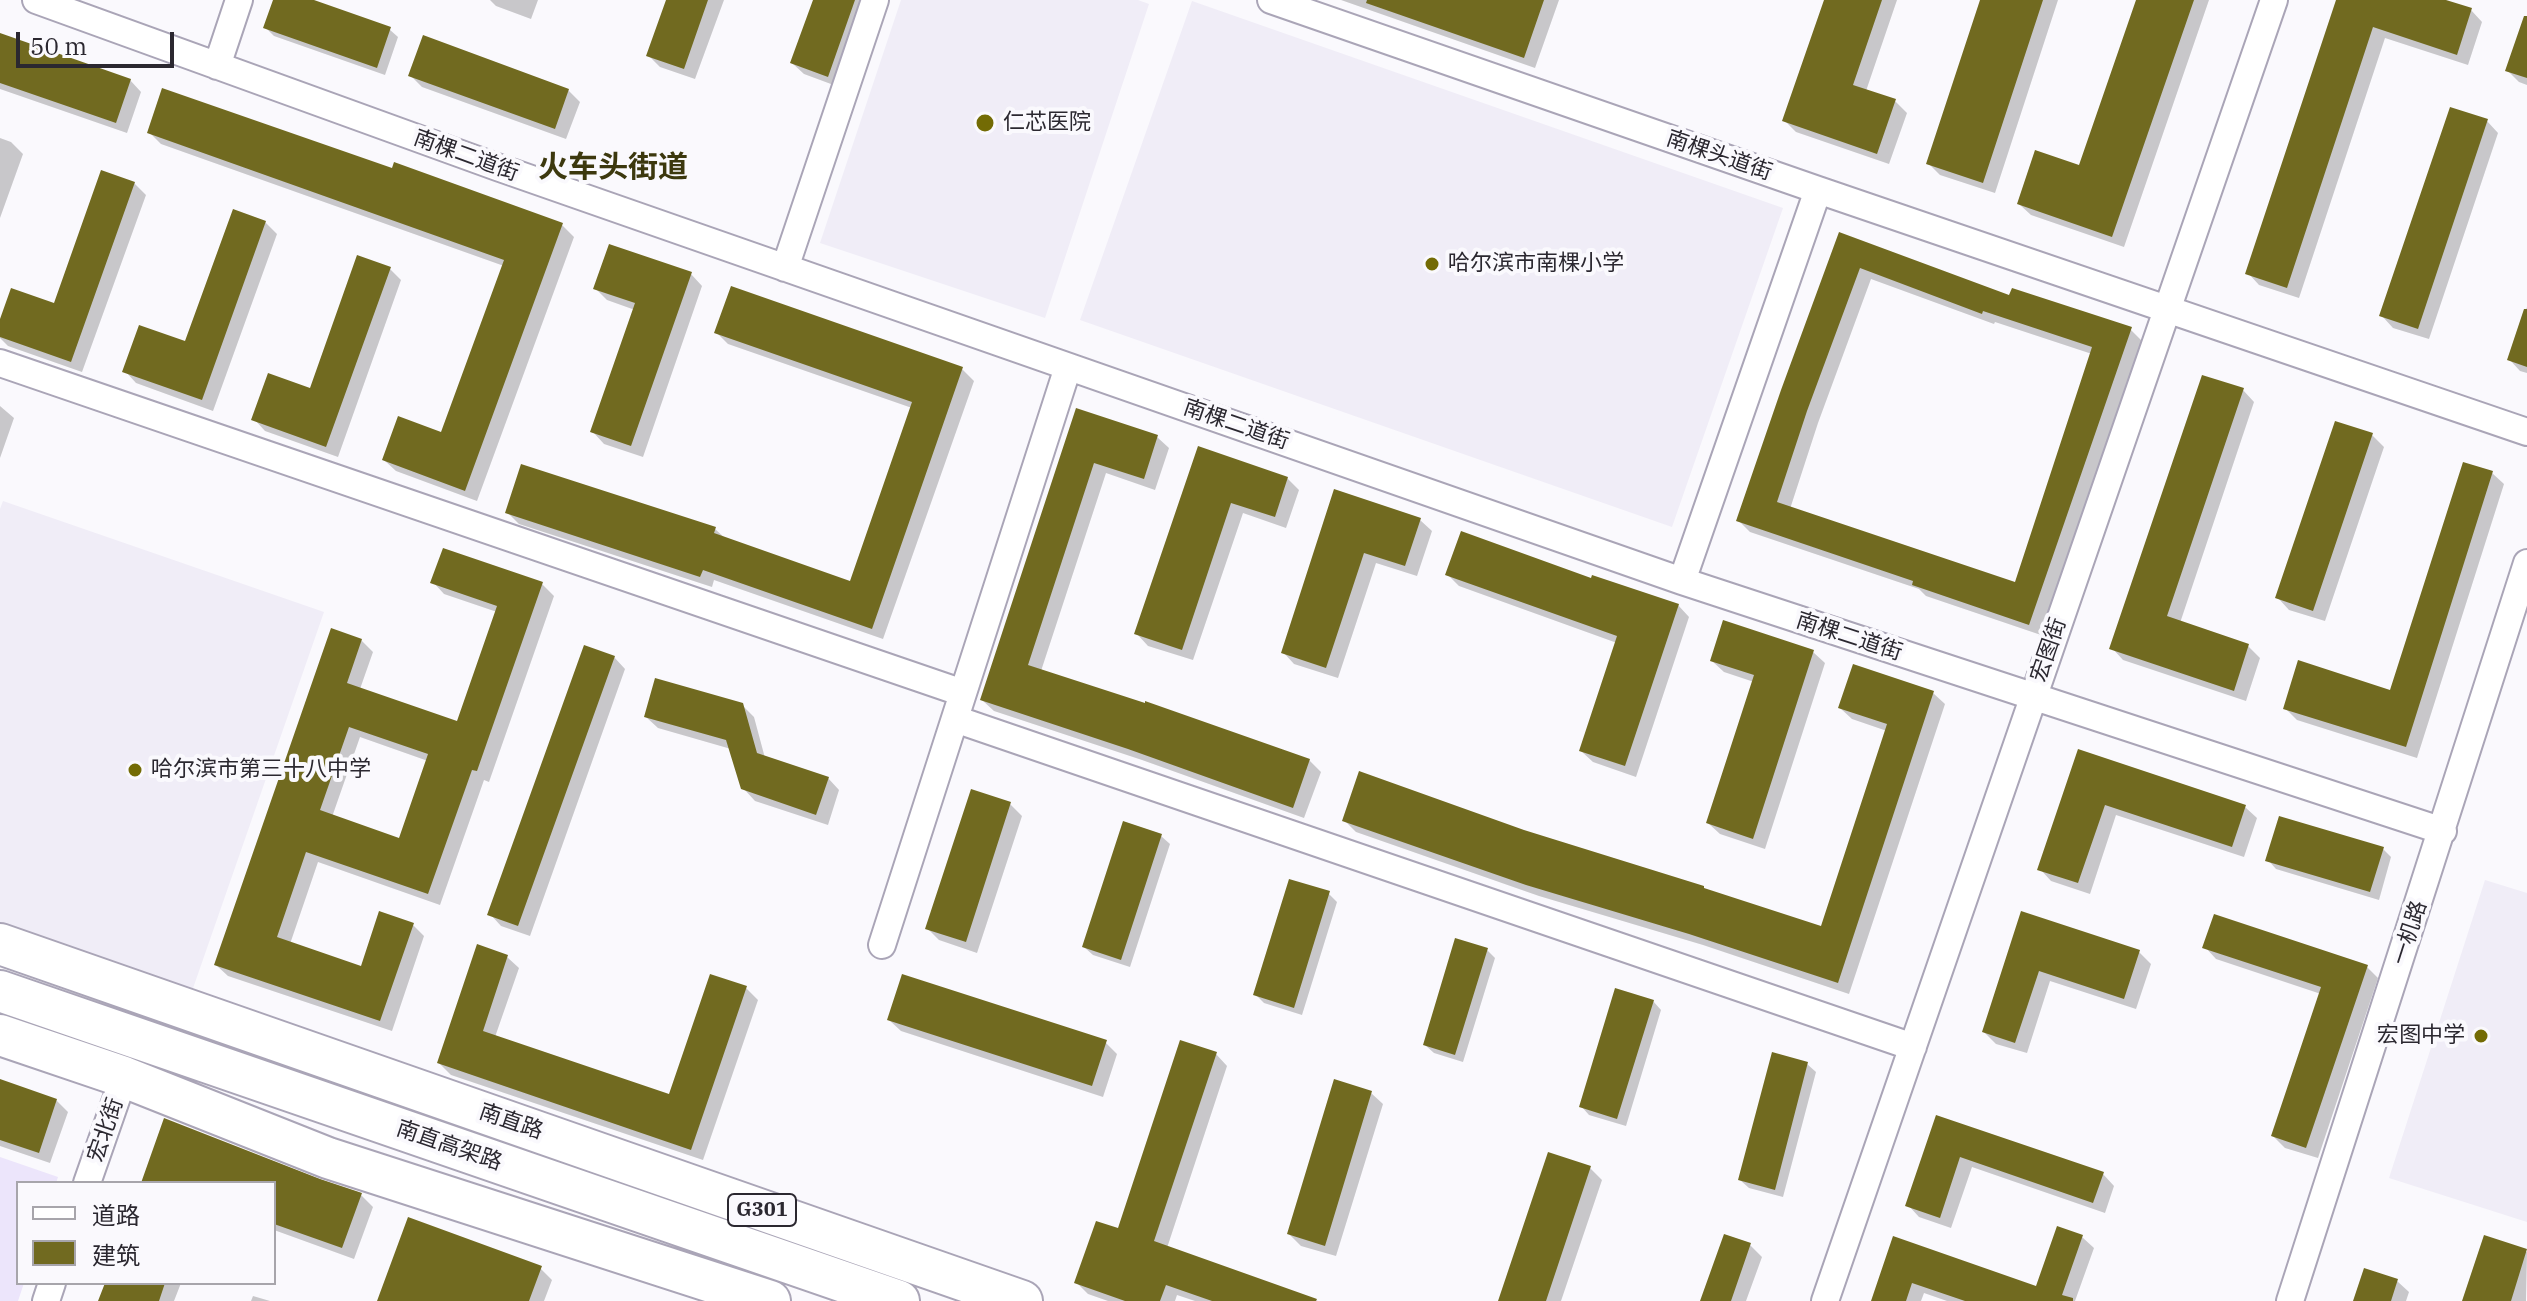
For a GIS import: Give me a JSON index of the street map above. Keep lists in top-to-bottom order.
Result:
{
  "streets": {
    "highway": ["南直路", "南直高架路", "G301"],
    "street": [
      "南棵二道街",
      "南棵头道街",
      "宏图街",
      "一机路",
      "宏北街"
    ]
  },
  "crossings": [
    ["南棵二道街", "宏图街"],
    ["南棵二道街", "一机路"],
    ["南棵头道街", "宏图街"]
  ],
  "districts": ["火车头街道"],
  "places": [
    "仁芯医院",
    "哈尔滨市南棵小学",
    "哈尔滨市第三十八中学",
    "宏图中学"
  ],
  "legend": ["道路", "建筑"],
  "scale_bar": "50 m"
}
